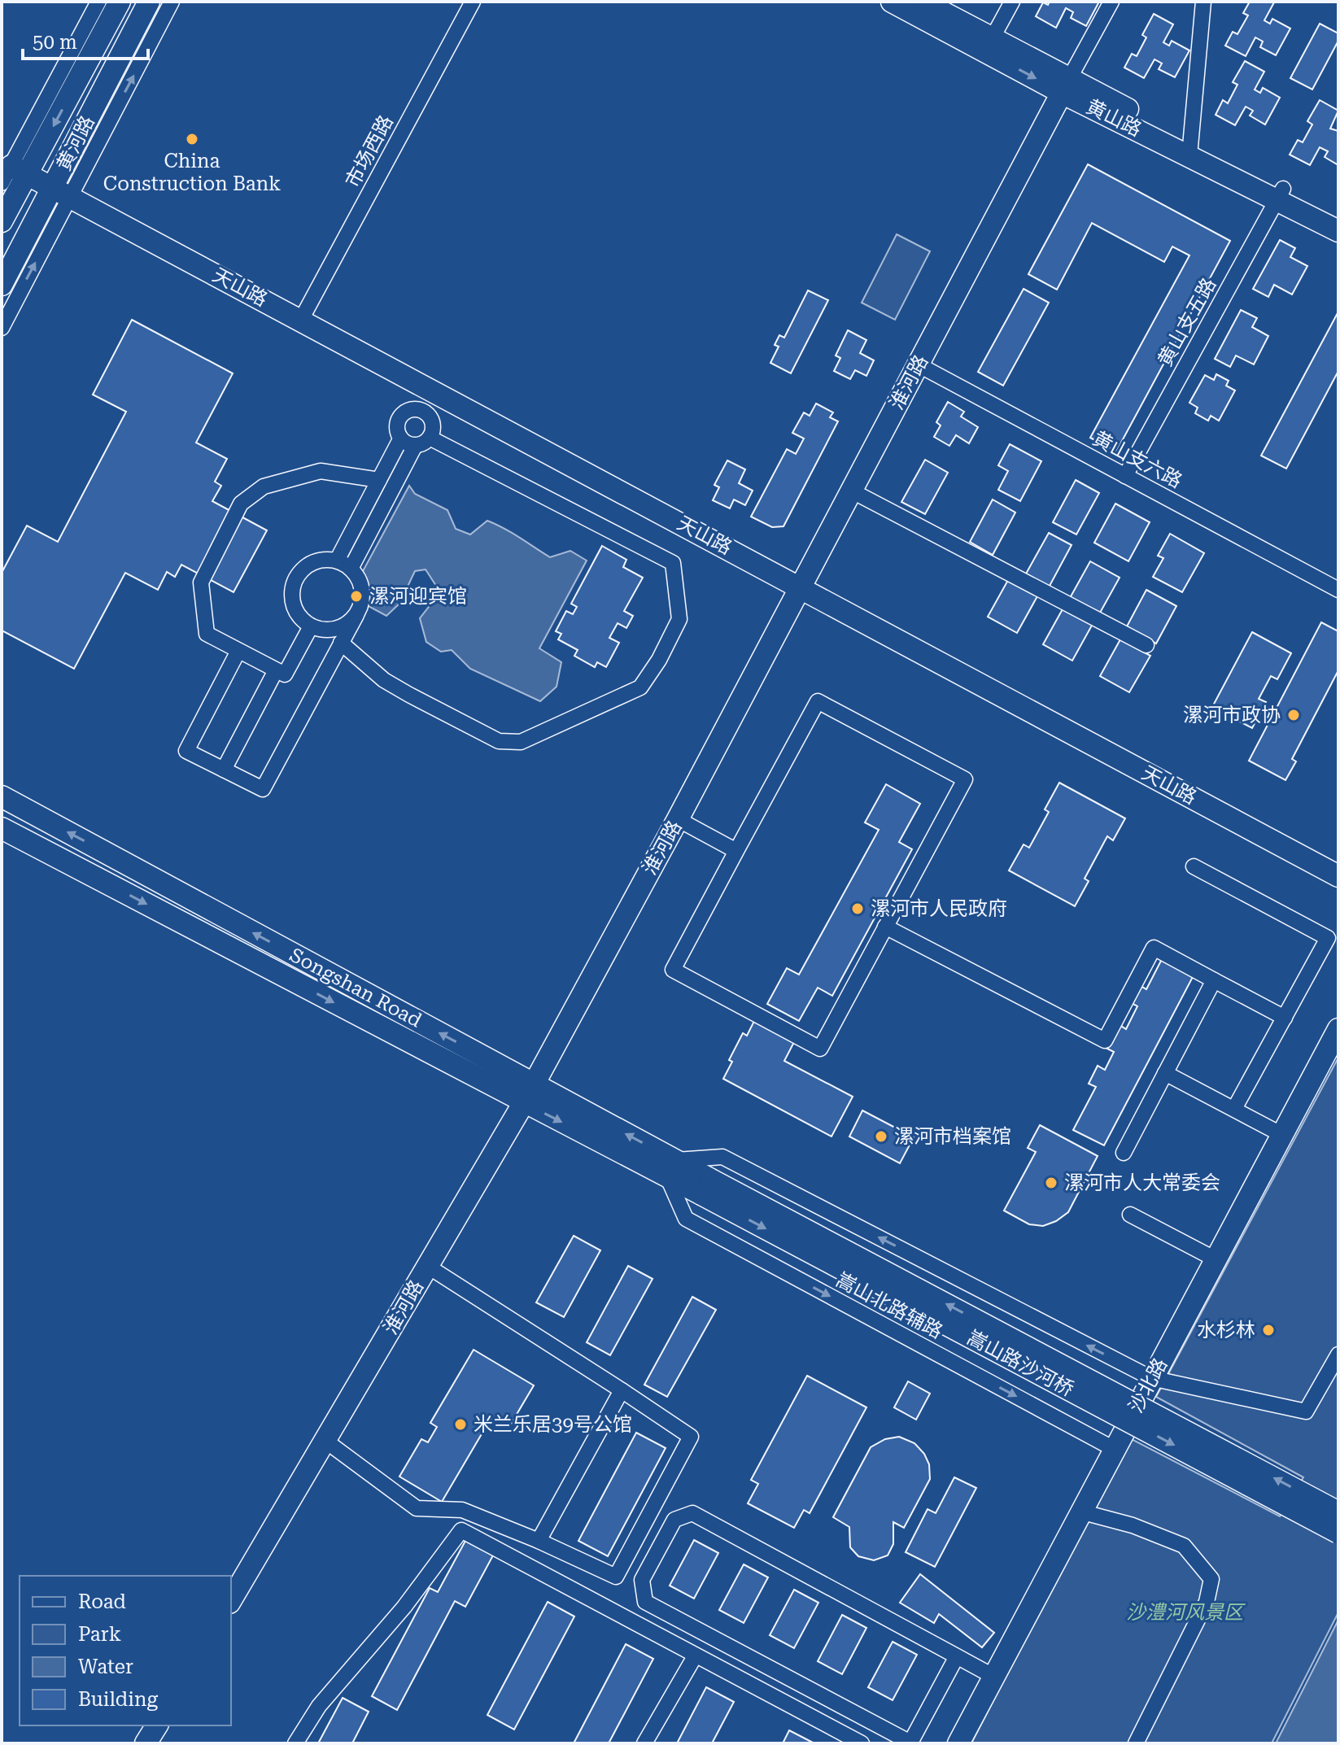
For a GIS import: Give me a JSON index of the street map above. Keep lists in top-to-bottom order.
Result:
{
  "streets": {
    "street": [
      "黄山路",
      "黄河路",
      "市场西路",
      "天山路",
      "黄山支五路",
      "淮河路",
      "黄山支六路",
      "Songshan Road",
      "嵩山北路辅路",
      "嵩山路沙河桥",
      "沙北路"
    ]
  },
  "crossings": [
    ["黄山路", "黄山支五路"],
    ["黄山路", "淮河路"],
    ["黄河路", "天山路"],
    ["市场西路", "天山路"],
    ["天山路", "淮河路"],
    ["黄山支五路", "黄山支六路"],
    ["淮河路", "黄山支六路"],
    ["淮河路", "Songshan Road"],
    ["Songshan Road", "嵩山北路辅路"],
    ["Songshan Road", "嵩山路沙河桥"],
    ["嵩山北路辅路", "沙北路"]
  ],
  "parks": ["沙澧河风景区"],
  "places": [
    "China Construction Bank",
    "漯河迎宾馆",
    "漯河市政协",
    "漯河市人民政府",
    "漯河市档案馆",
    "漯河市人大常委会",
    "水杉林",
    "米兰乐居39号公馆"
  ],
  "legend": [
    "Road",
    "Park",
    "Water",
    "Building"
  ],
  "scale_bar": "50 m"
}
